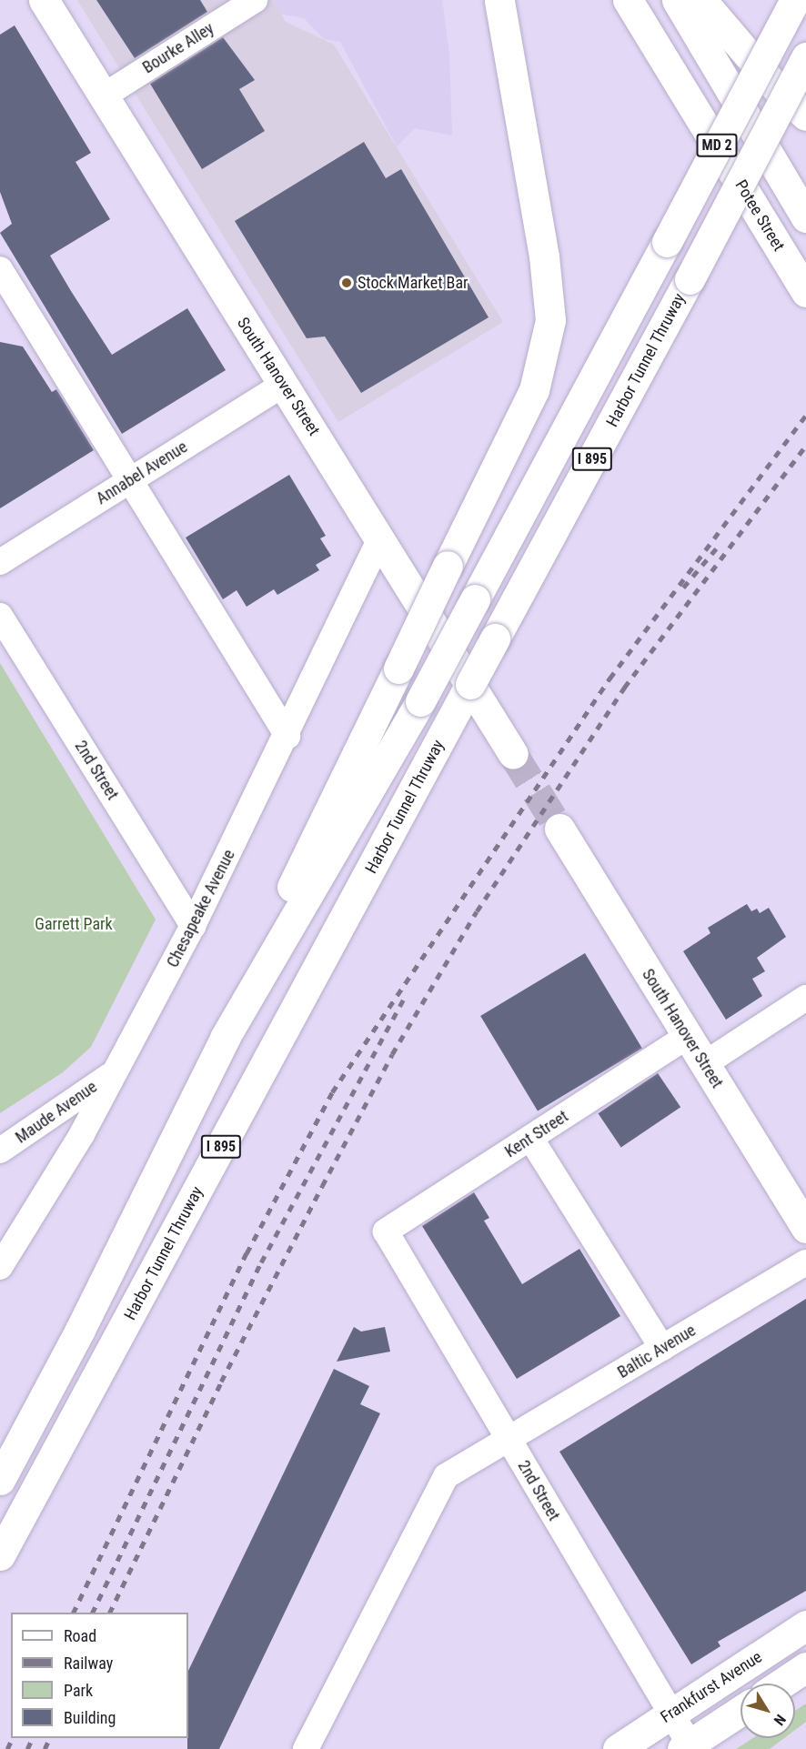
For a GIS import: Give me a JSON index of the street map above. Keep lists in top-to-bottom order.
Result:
{
  "streets": {
    "main road": [
      "MD 2",
      "Potee Street",
      "Harbor Tunnel Thruway",
      "South Hanover Street",
      "I 895",
      "Frankfurst Avenue"
    ],
    "street": [
      "Bourke Alley",
      "Annabel Avenue",
      "2nd Street",
      "Chesapeake Avenue",
      "Maude Avenue",
      "Kent Street",
      "Baltic Avenue"
    ]
  },
  "crossings": [
    ["Bourke Alley", "South Hanover Street"],
    ["South Hanover Street", "Annabel Avenue"],
    ["South Hanover Street", "Chesapeake Avenue"],
    ["South Hanover Street", "Kent Street"],
    ["2nd Street", "Chesapeake Avenue"],
    ["2nd Street", "Kent Street"],
    ["2nd Street", "Baltic Avenue"],
    ["2nd Street", "Frankfurst Avenue"],
    ["Chesapeake Avenue", "Maude Avenue"]
  ],
  "parks": ["Garrett Park"],
  "places": ["Stock Market Bar"],
  "legend": [
    "Road",
    "Railway",
    "Park",
    "Building"
  ],
  "north": "bottom right"
}
